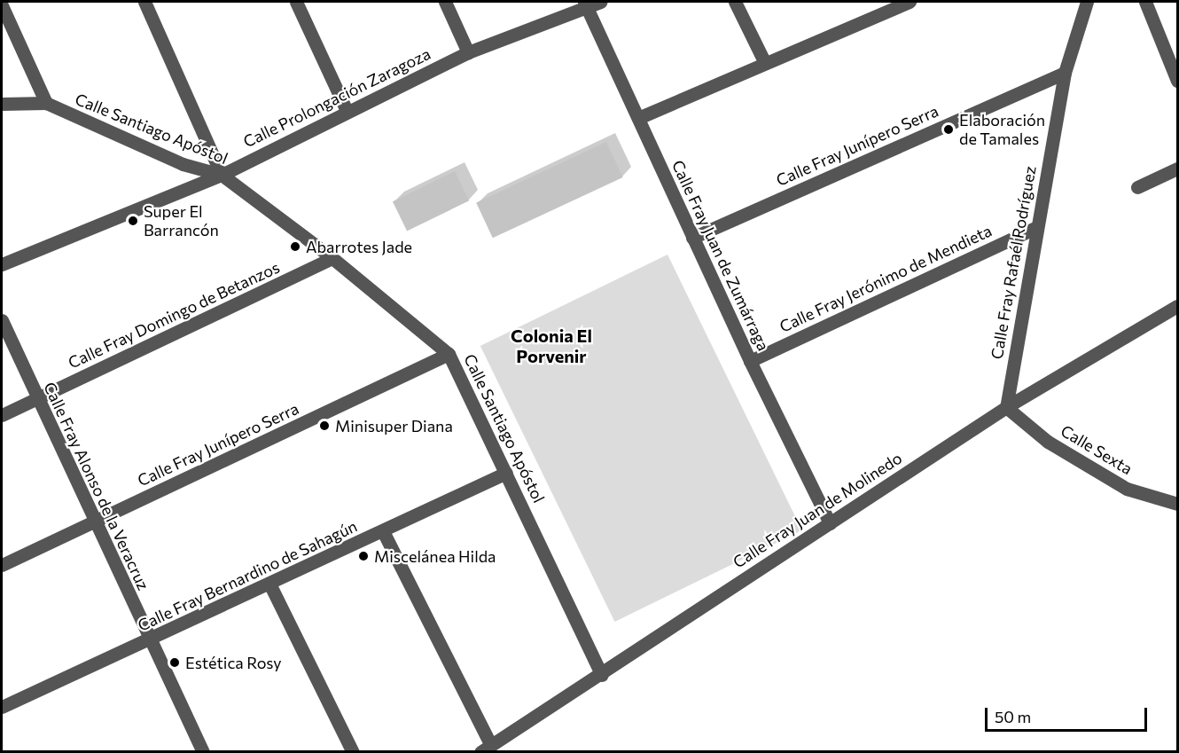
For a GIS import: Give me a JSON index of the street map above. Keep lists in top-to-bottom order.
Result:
{
  "streets": {
    "street": [
      "Calle Prolongación Zaragoza",
      "Calle Santiago Apóstol",
      "Calle Fray Junípero Serra",
      "Calle Fray Juan de Zumárraga",
      "Calle Fray Rafaél Rodríguez",
      "Calle Fray Jerónimo de Mendieta",
      "Calle Fray Domingo de Betanzos",
      "Calle Sexta",
      "Calle Fray Alonso de la Veracruz",
      "Calle Fray Juan de Molinedo",
      "Calle Fray Bernardino de Sahagún"
    ]
  },
  "crossings": [
    ["Calle Prolongación Zaragoza", "Calle Santiago Apóstol"],
    ["Calle Prolongación Zaragoza", "Calle Fray Juan de Zumárraga"],
    ["Calle Santiago Apóstol", "Calle Fray Junípero Serra"],
    ["Calle Santiago Apóstol", "Calle Fray Domingo de Betanzos"],
    ["Calle Santiago Apóstol", "Calle Fray Juan de Molinedo"],
    ["Calle Santiago Apóstol", "Calle Fray Bernardino de Sahagún"],
    ["Calle Fray Junípero Serra", "Calle Fray Juan de Zumárraga"],
    ["Calle Fray Junípero Serra", "Calle Fray Rafaél Rodríguez"],
    ["Calle Fray Junípero Serra", "Calle Fray Alonso de la Veracruz"],
    ["Calle Fray Juan de Zumárraga", "Calle Fray Jerónimo de Mendieta"],
    ["Calle Fray Juan de Zumárraga", "Calle Fray Juan de Molinedo"],
    ["Calle Fray Rafaél Rodríguez", "Calle Fray Jerónimo de Mendieta"],
    ["Calle Fray Rafaél Rodríguez", "Calle Sexta"],
    ["Calle Fray Rafaél Rodríguez", "Calle Fray Juan de Molinedo"],
    ["Calle Fray Domingo de Betanzos", "Calle Fray Alonso de la Veracruz"],
    ["Calle Sexta", "Calle Fray Juan de Molinedo"],
    ["Calle Fray Alonso de la Veracruz", "Calle Fray Bernardino de Sahagún"]
  ],
  "districts": ["Colonia El Porvenir"],
  "places": [
    "Elaboración de Tamales",
    "Super El Barrancón",
    "Abarrotes Jade",
    "Minisuper Diana",
    "Miscelánea Hilda",
    "Estética Rosy"
  ],
  "scale_bar": "50 m"
}
